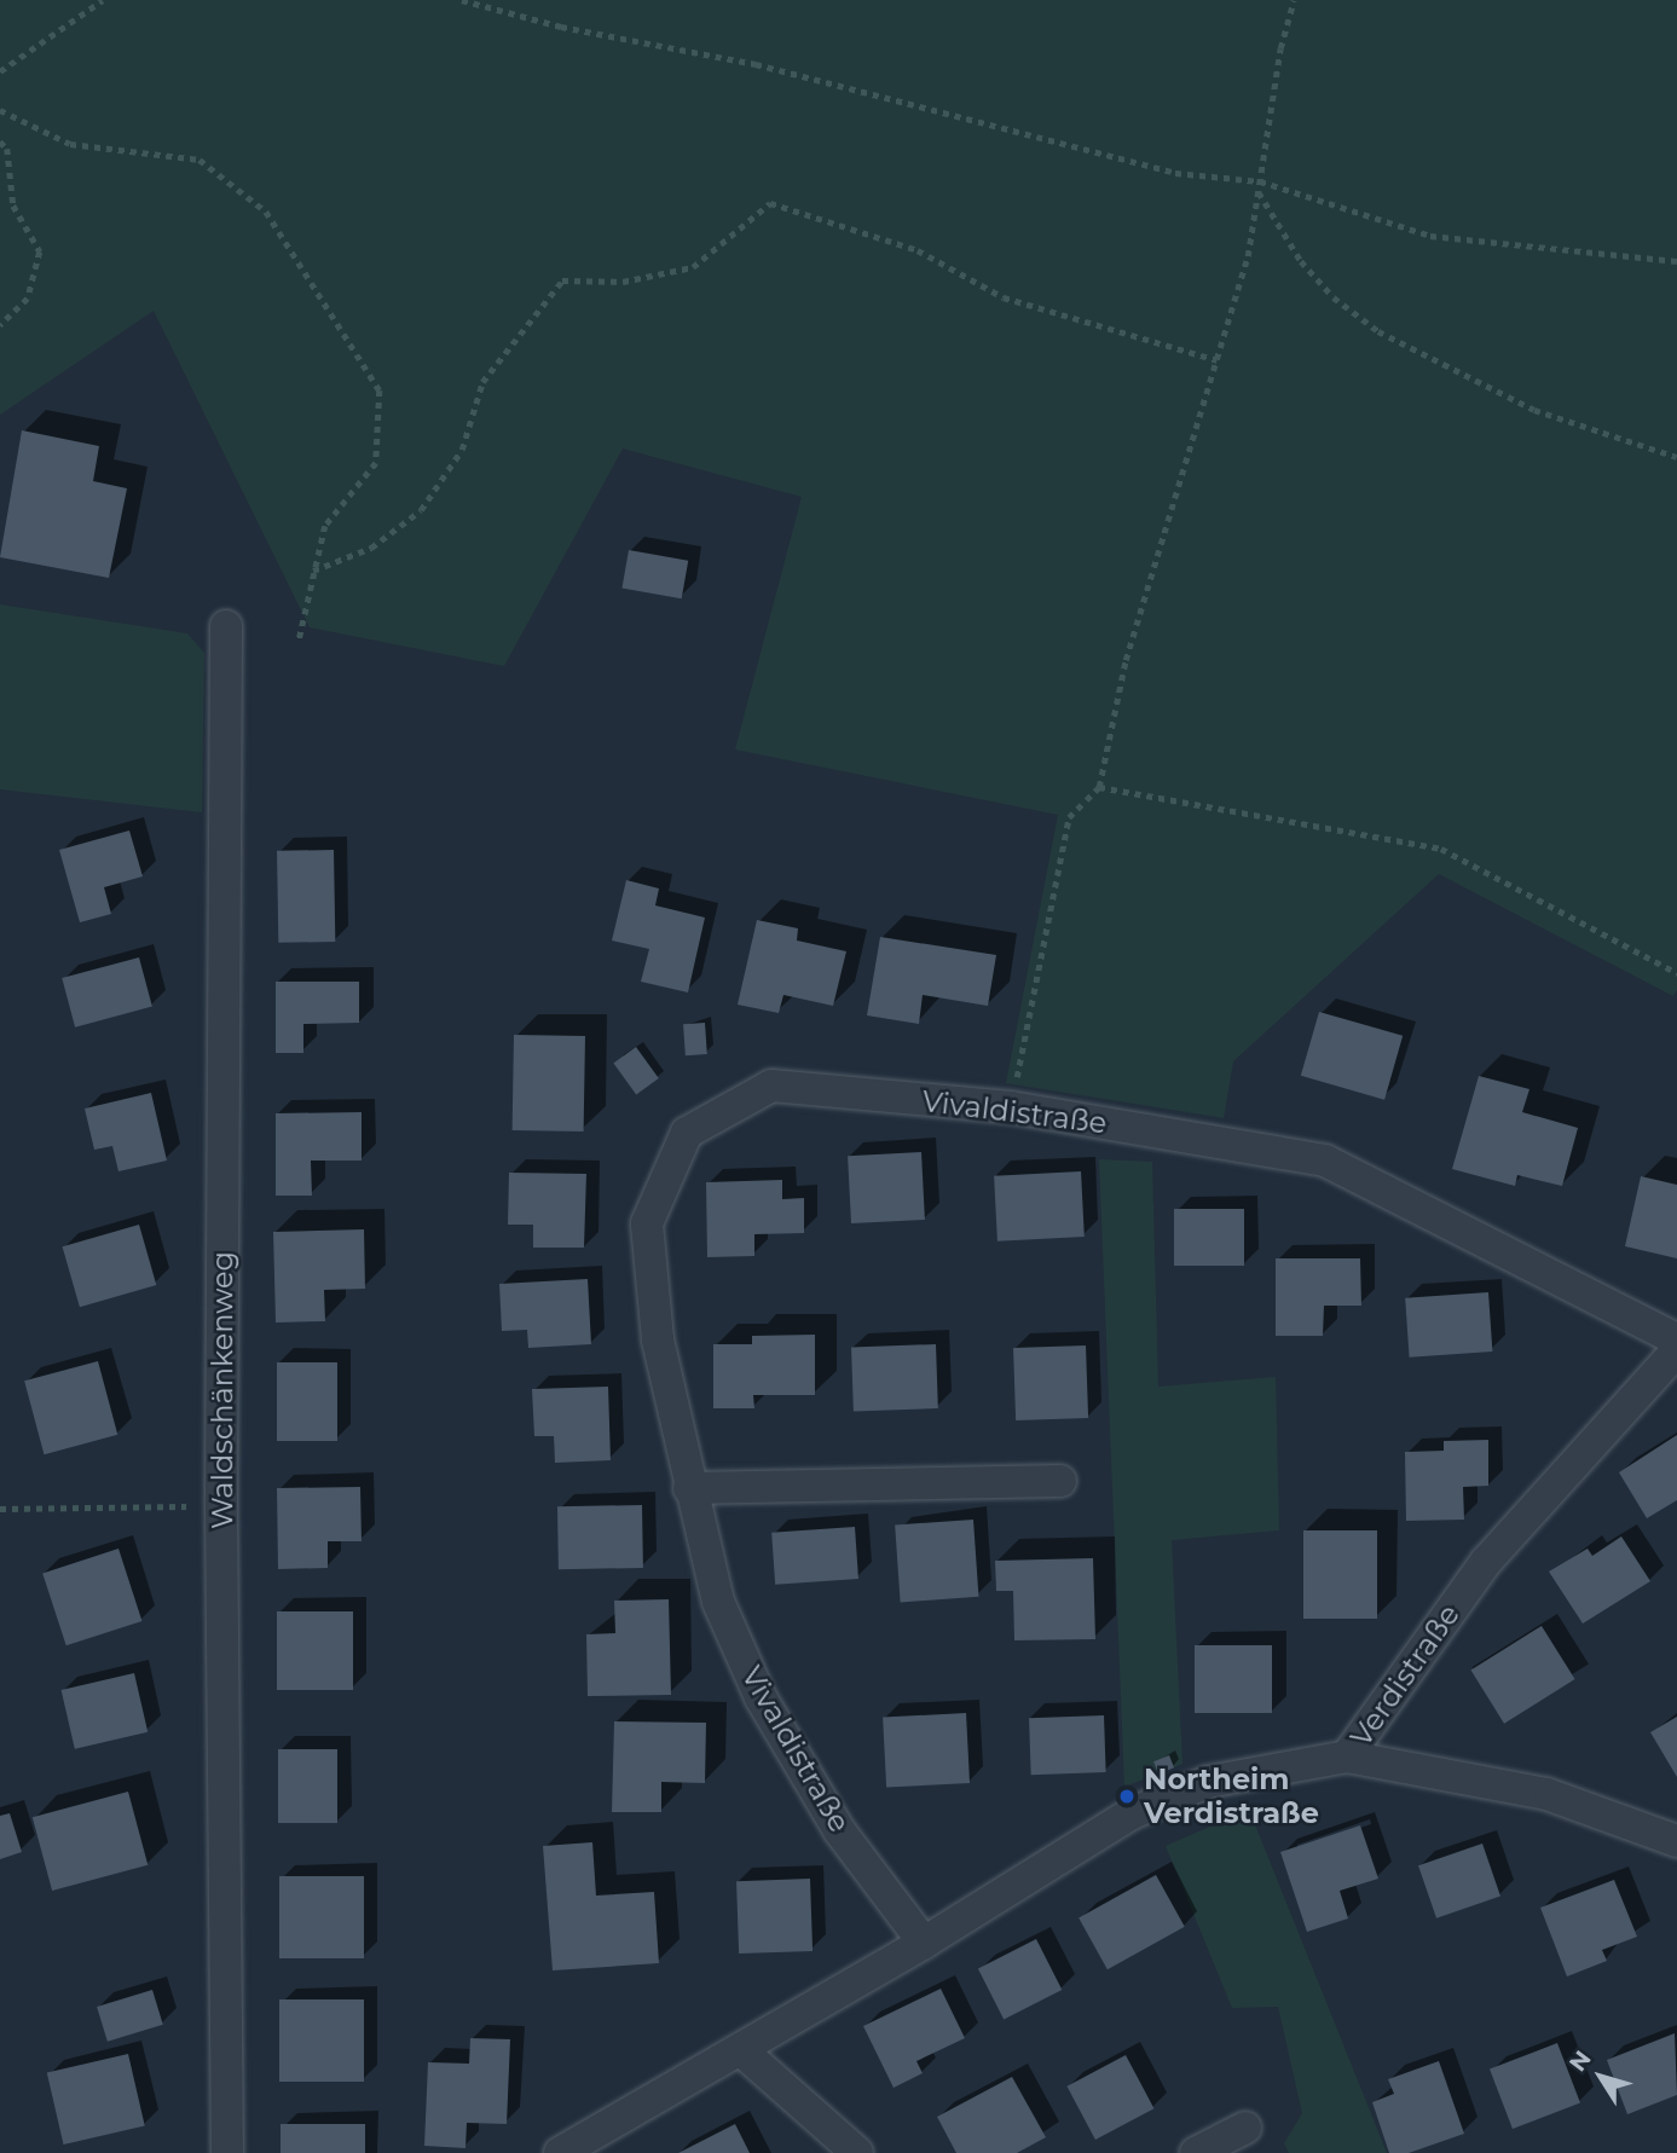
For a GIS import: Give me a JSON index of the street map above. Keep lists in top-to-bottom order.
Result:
{
  "streets": {
    "street": ["Vivaldistraße", "Waldschänkenweg", "Verdistraße"]
  },
  "crossings": [
    ["Vivaldistraße", "Verdistraße"]
  ],
  "places": ["Northeim Verdistraße"],
  "north": "top left"
}
